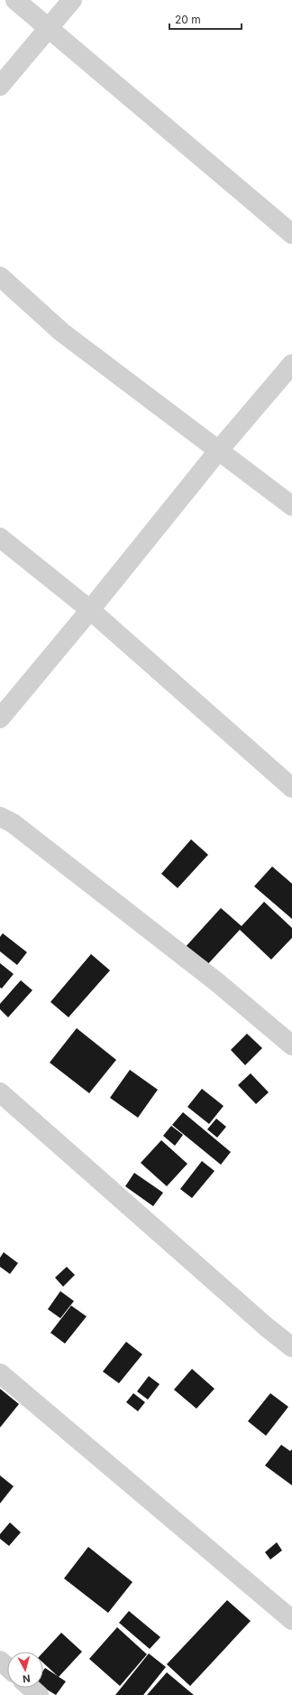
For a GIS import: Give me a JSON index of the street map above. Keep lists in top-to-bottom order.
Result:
{
  "scale_bar": "20 m",
  "north": "bottom"
}
